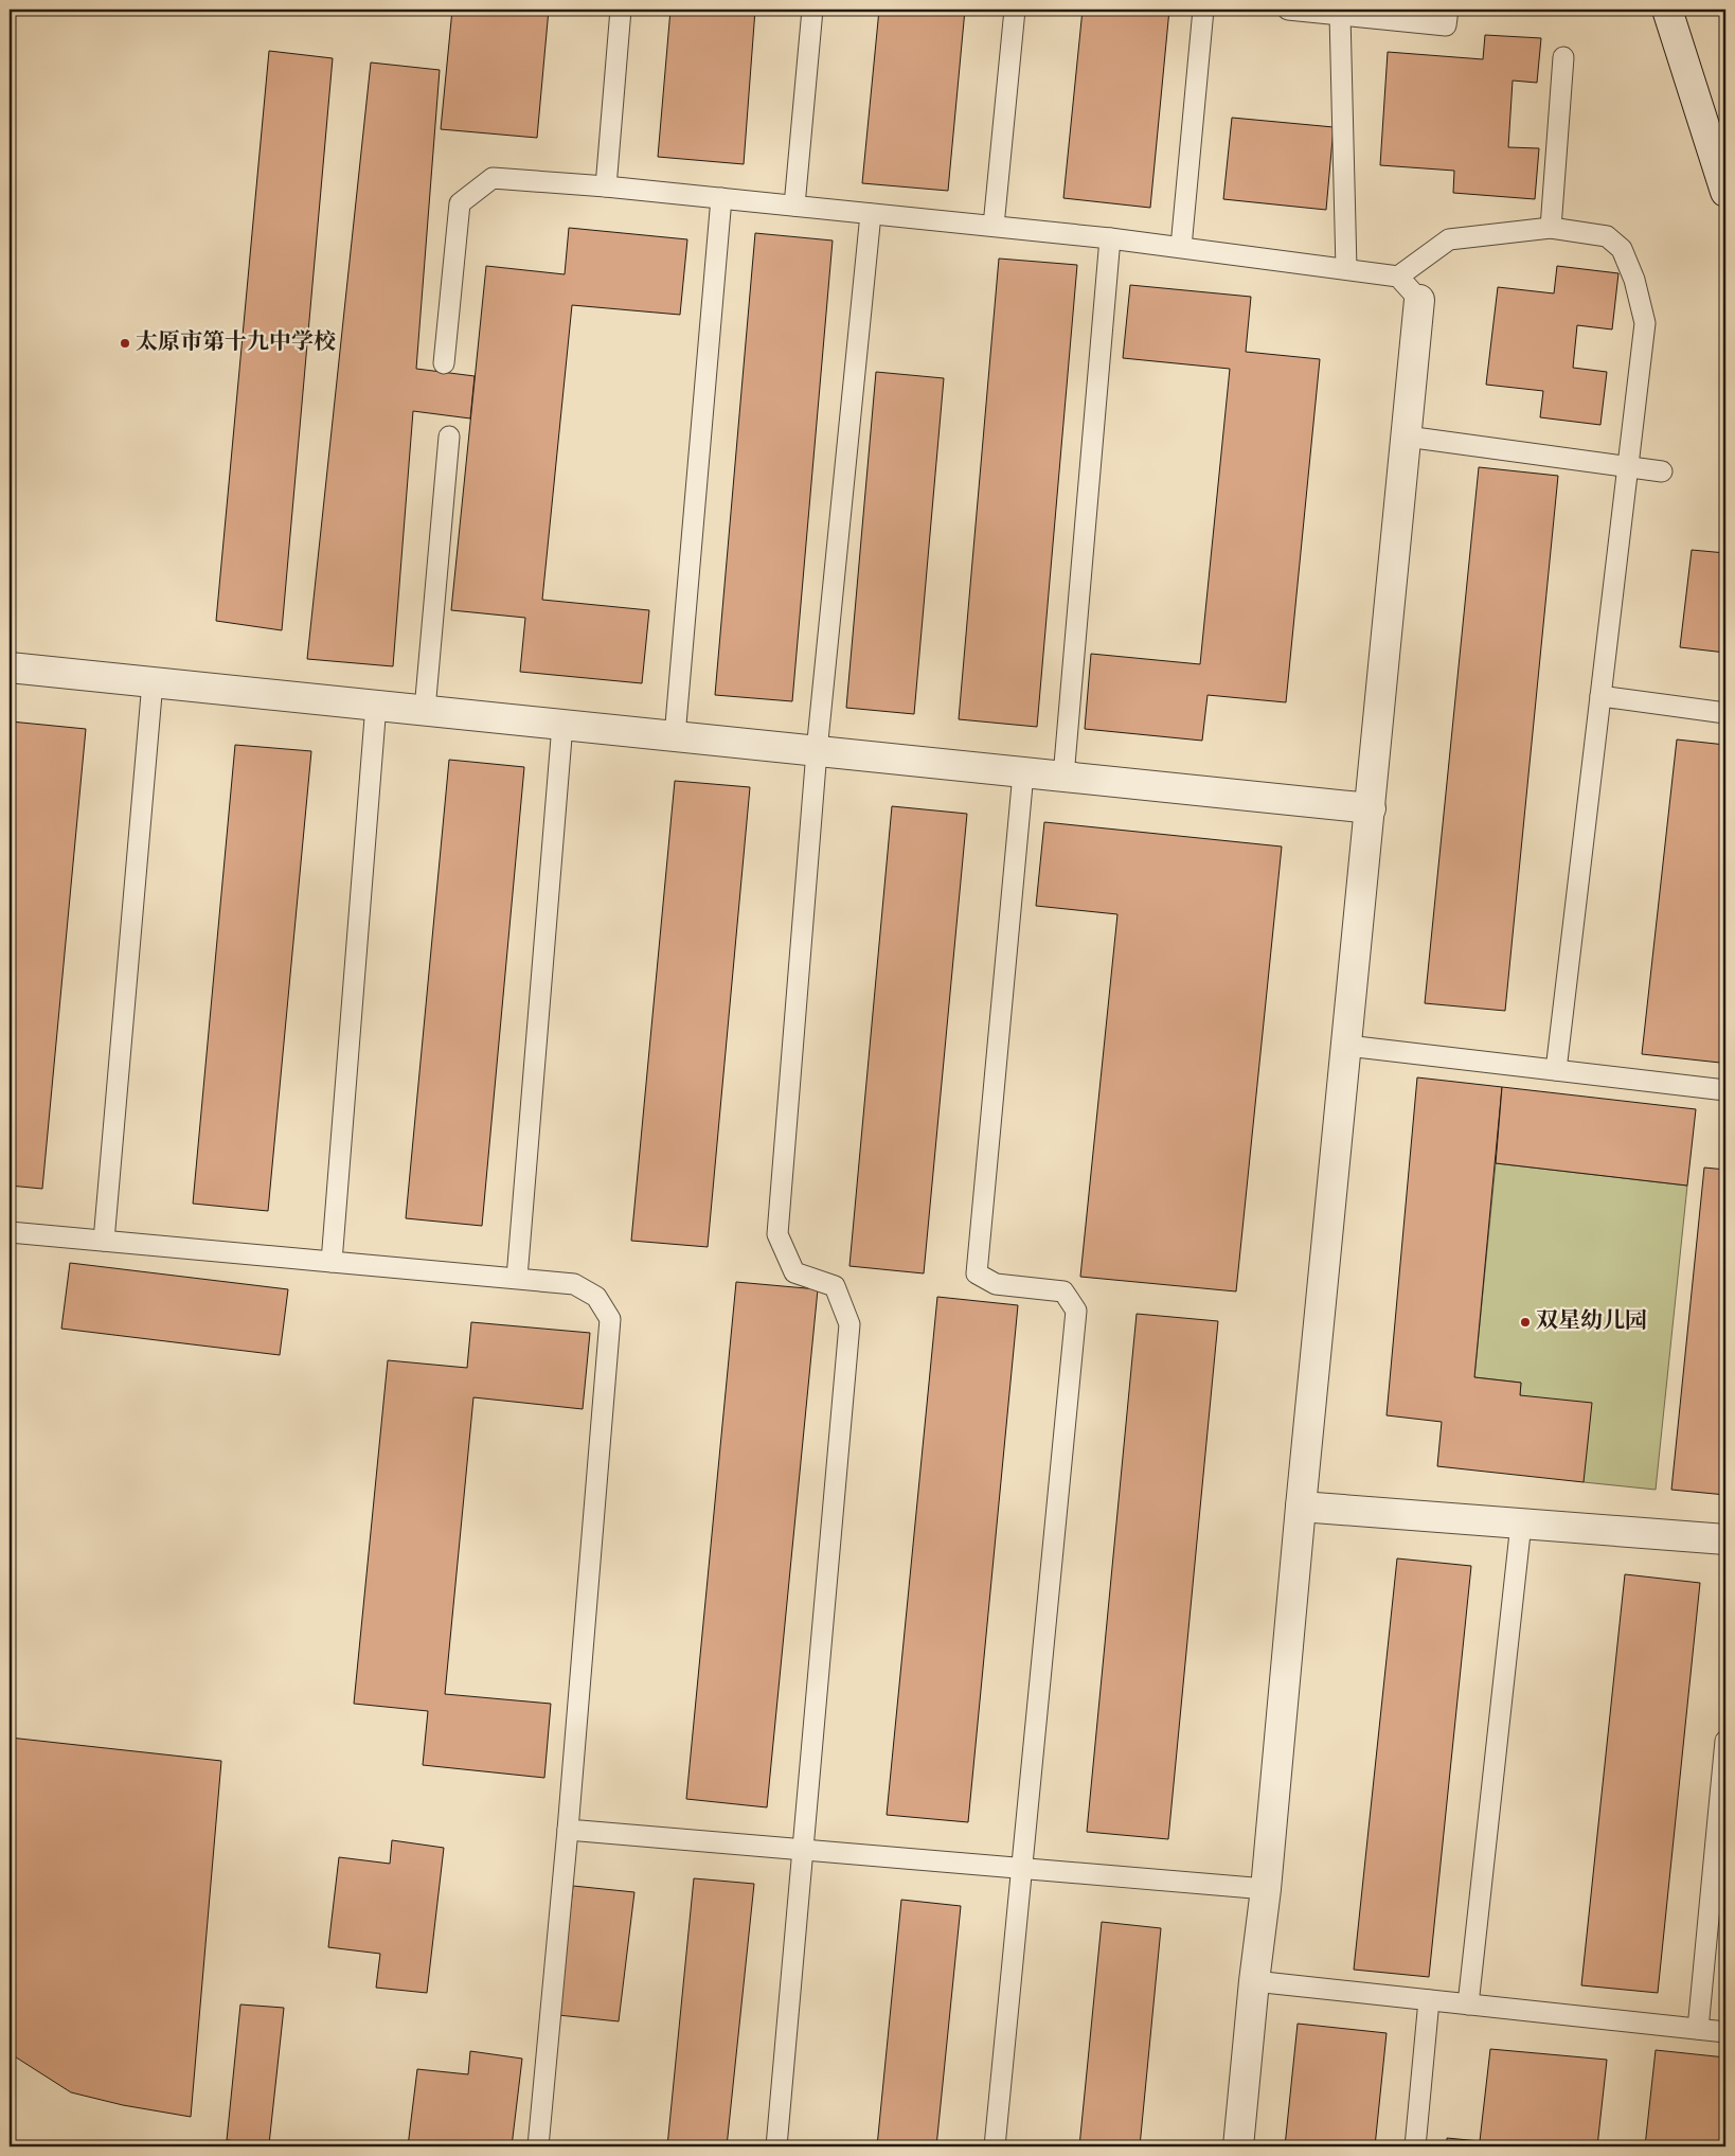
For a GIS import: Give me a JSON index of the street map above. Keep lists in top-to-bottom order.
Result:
{
  "places": ["太原市第十九中学校", "双星幼儿园"]
}
